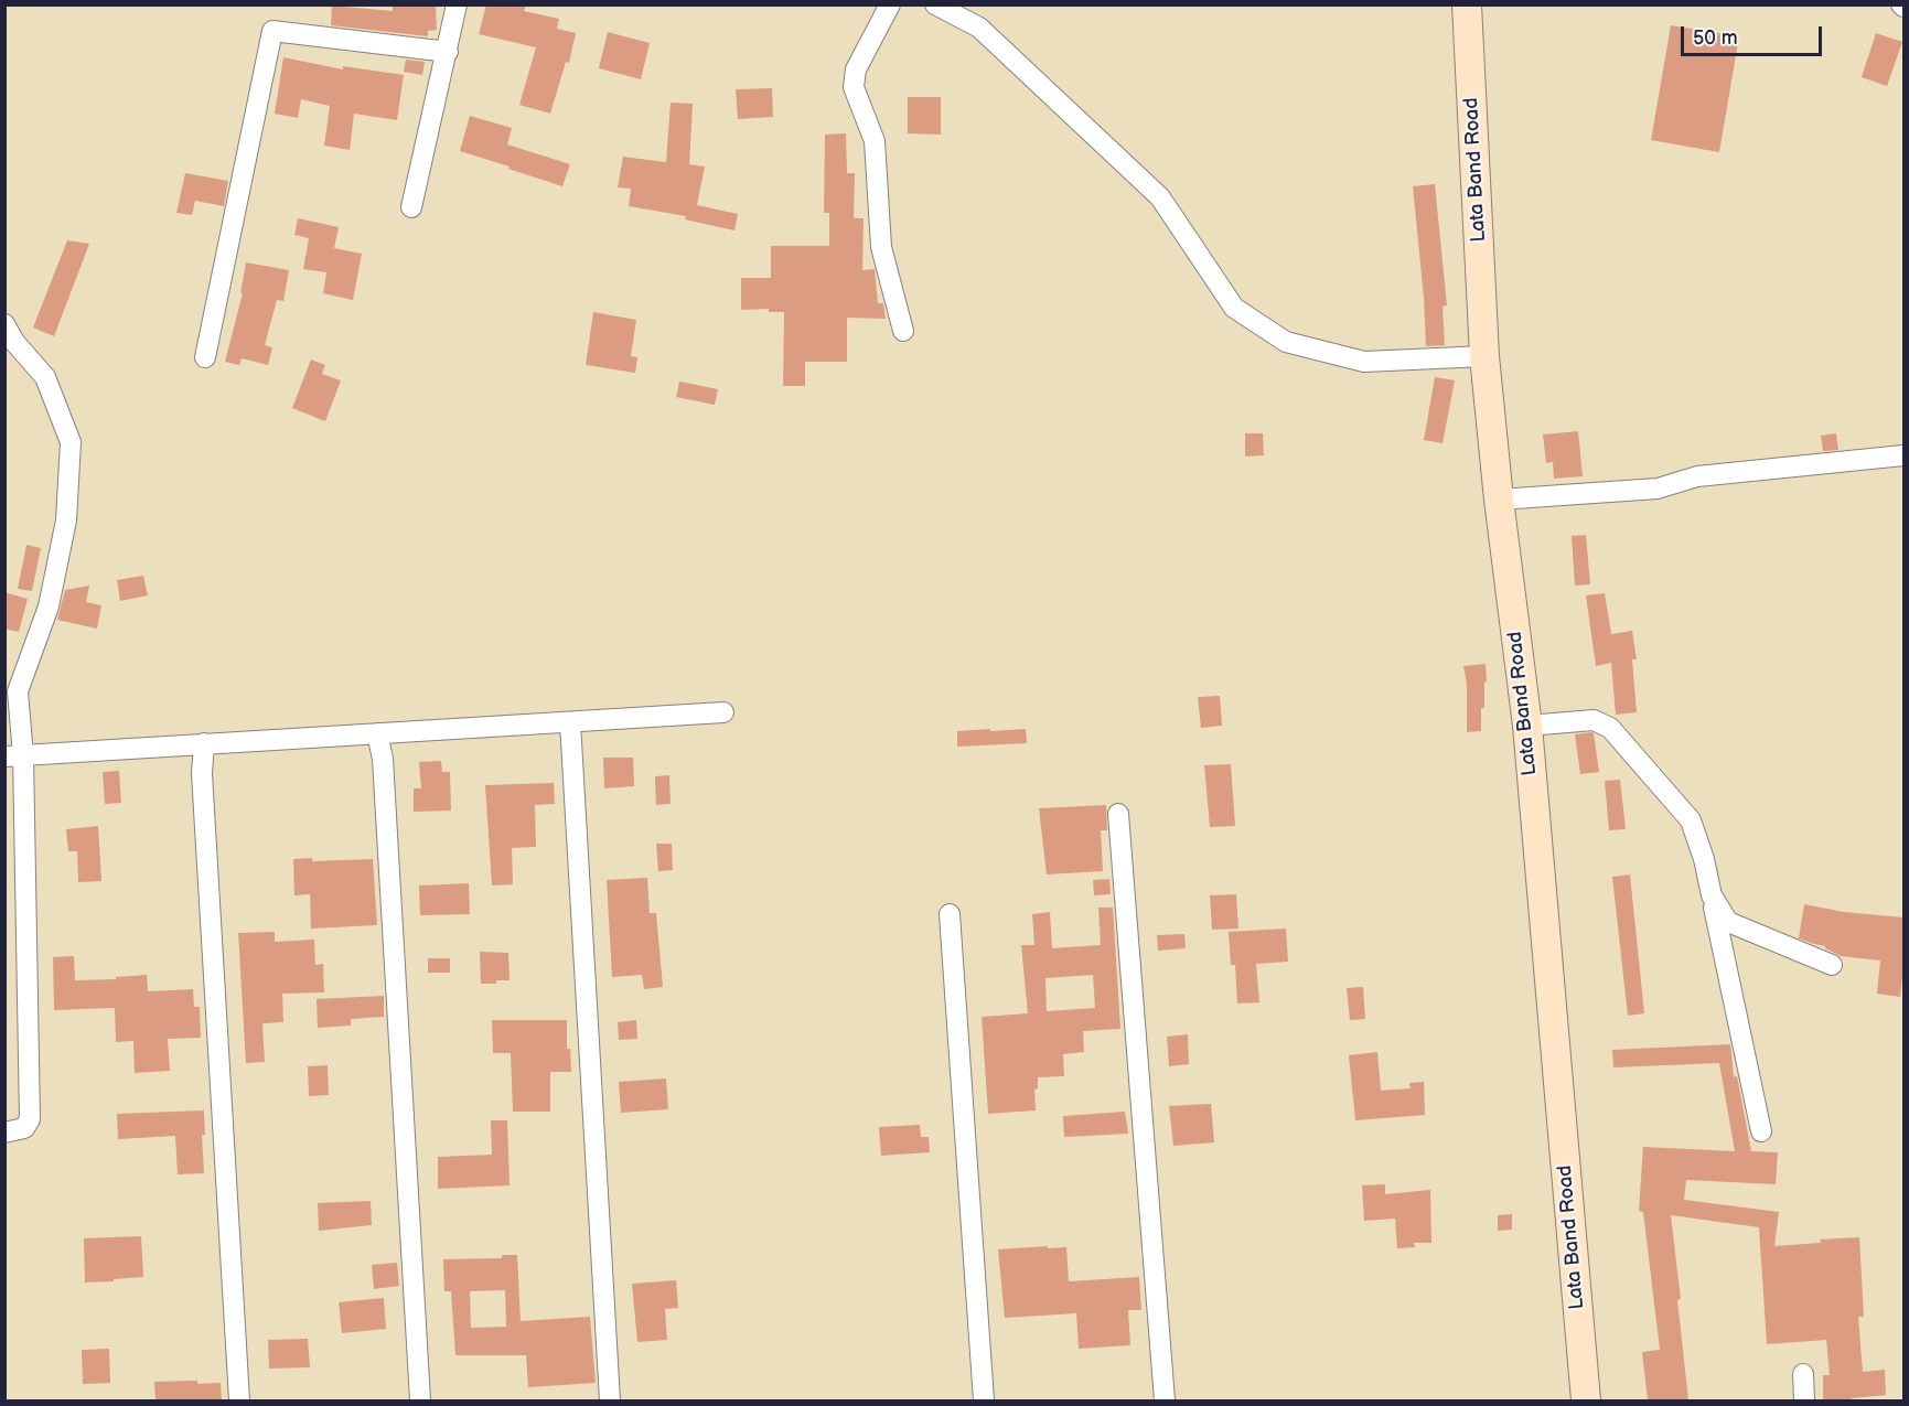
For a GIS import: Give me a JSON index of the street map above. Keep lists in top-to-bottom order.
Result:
{
  "streets": {
    "main road": ["Lata Band Road"]
  },
  "scale_bar": "50 m"
}
